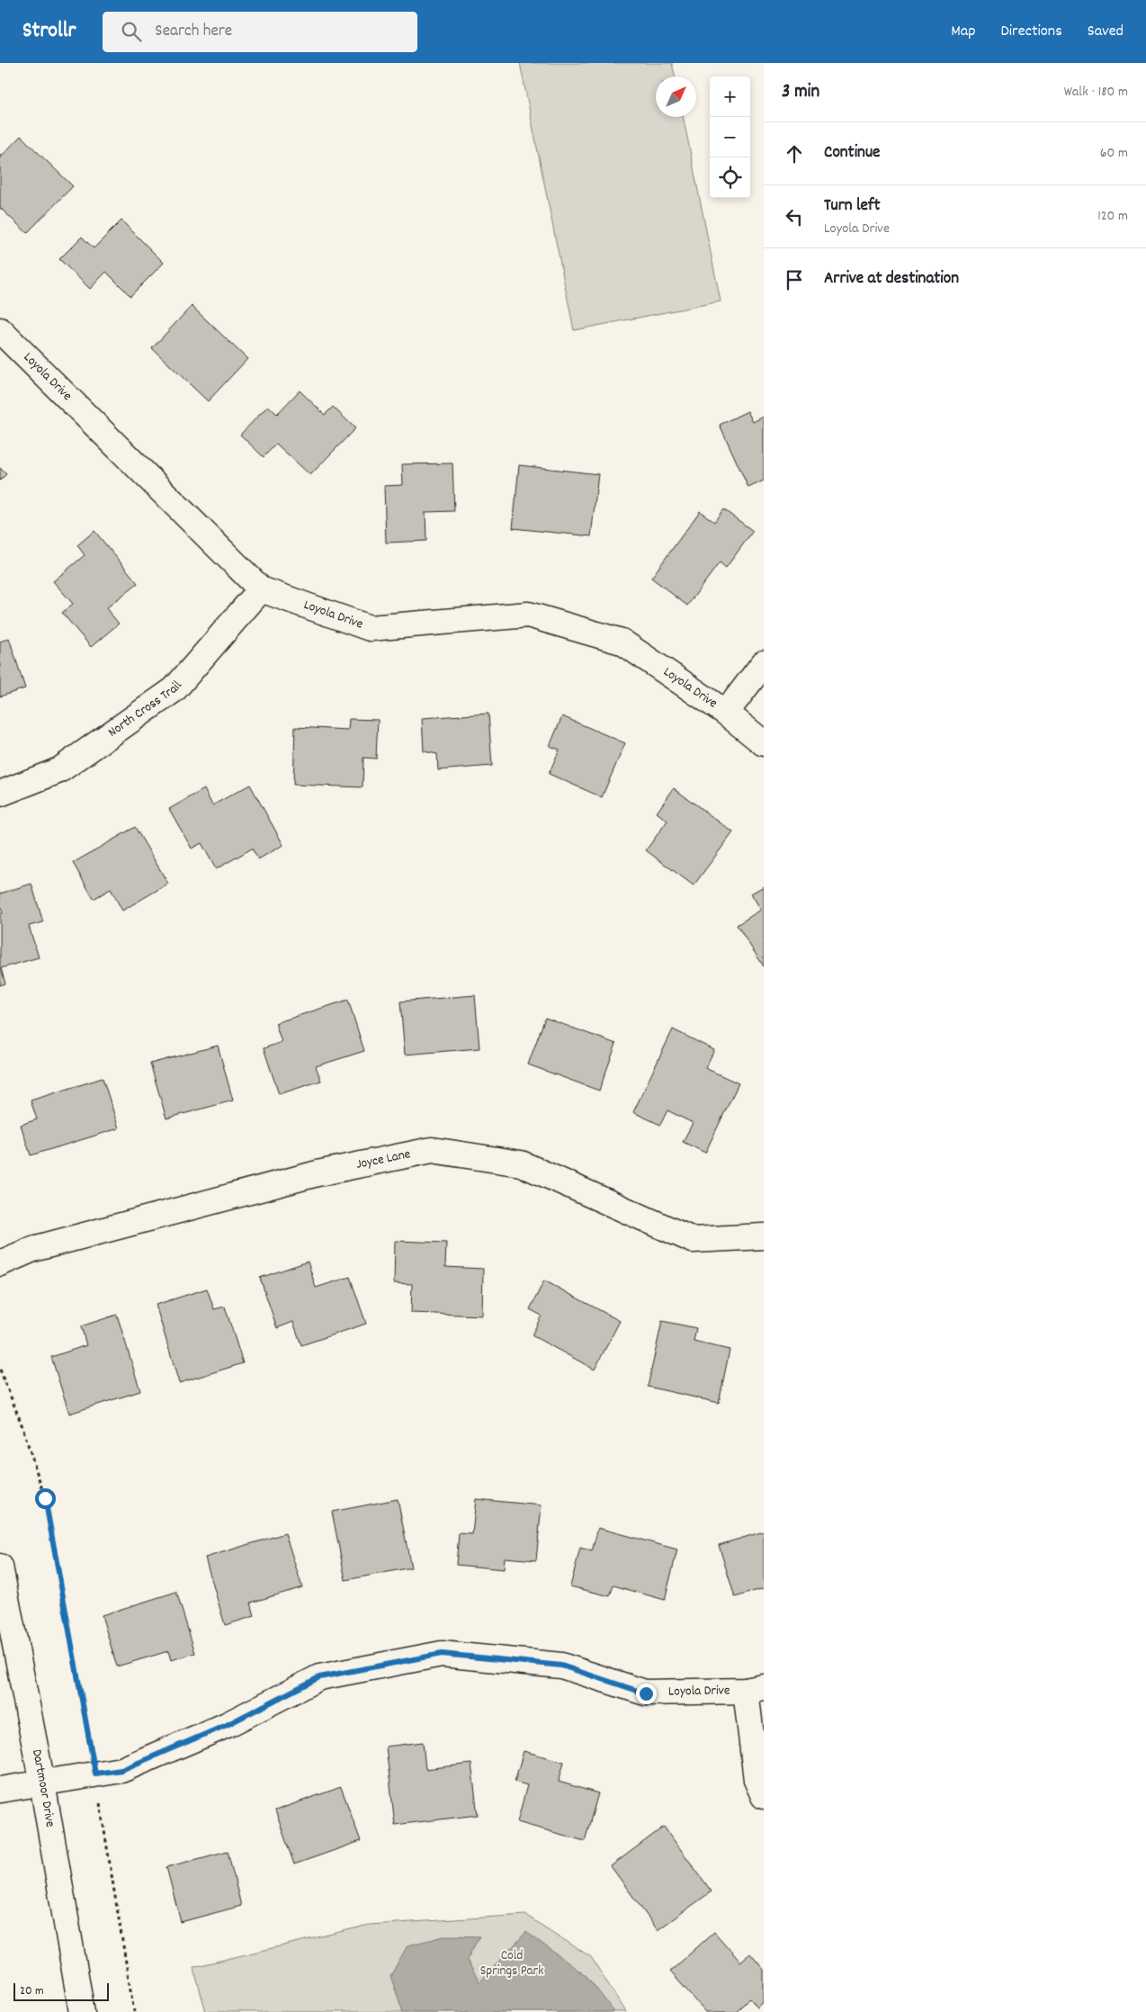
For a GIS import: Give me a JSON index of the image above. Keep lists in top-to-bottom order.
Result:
{
  "streets": {
    "street": [
      "Loyola Drive",
      "North Cross Trail",
      "Joyce Lane",
      "Dartmoor Drive"
    ]
  },
  "crossings": [
    ["Loyola Drive", "North Cross Trail"],
    ["Loyola Drive", "Dartmoor Drive"]
  ],
  "parks": ["Cold Springs Park"],
  "scale_bar": "20 m",
  "north": "top right",
  "page": {
    "header": "Strollr",
    "search": "Search here",
    "nav": ["Map", "Directions", "Saved"],
    "heading": ["3 min", "Walk · 180 m"],
    "map_buttons": ["+", "−"],
    "list": [
      ["Continue", "60 m"],
      ["Turn left", "Loyola Drive", "120 m"],
      "Arrive at destination"
    ],
    "scale": "20 m"
  }
}
